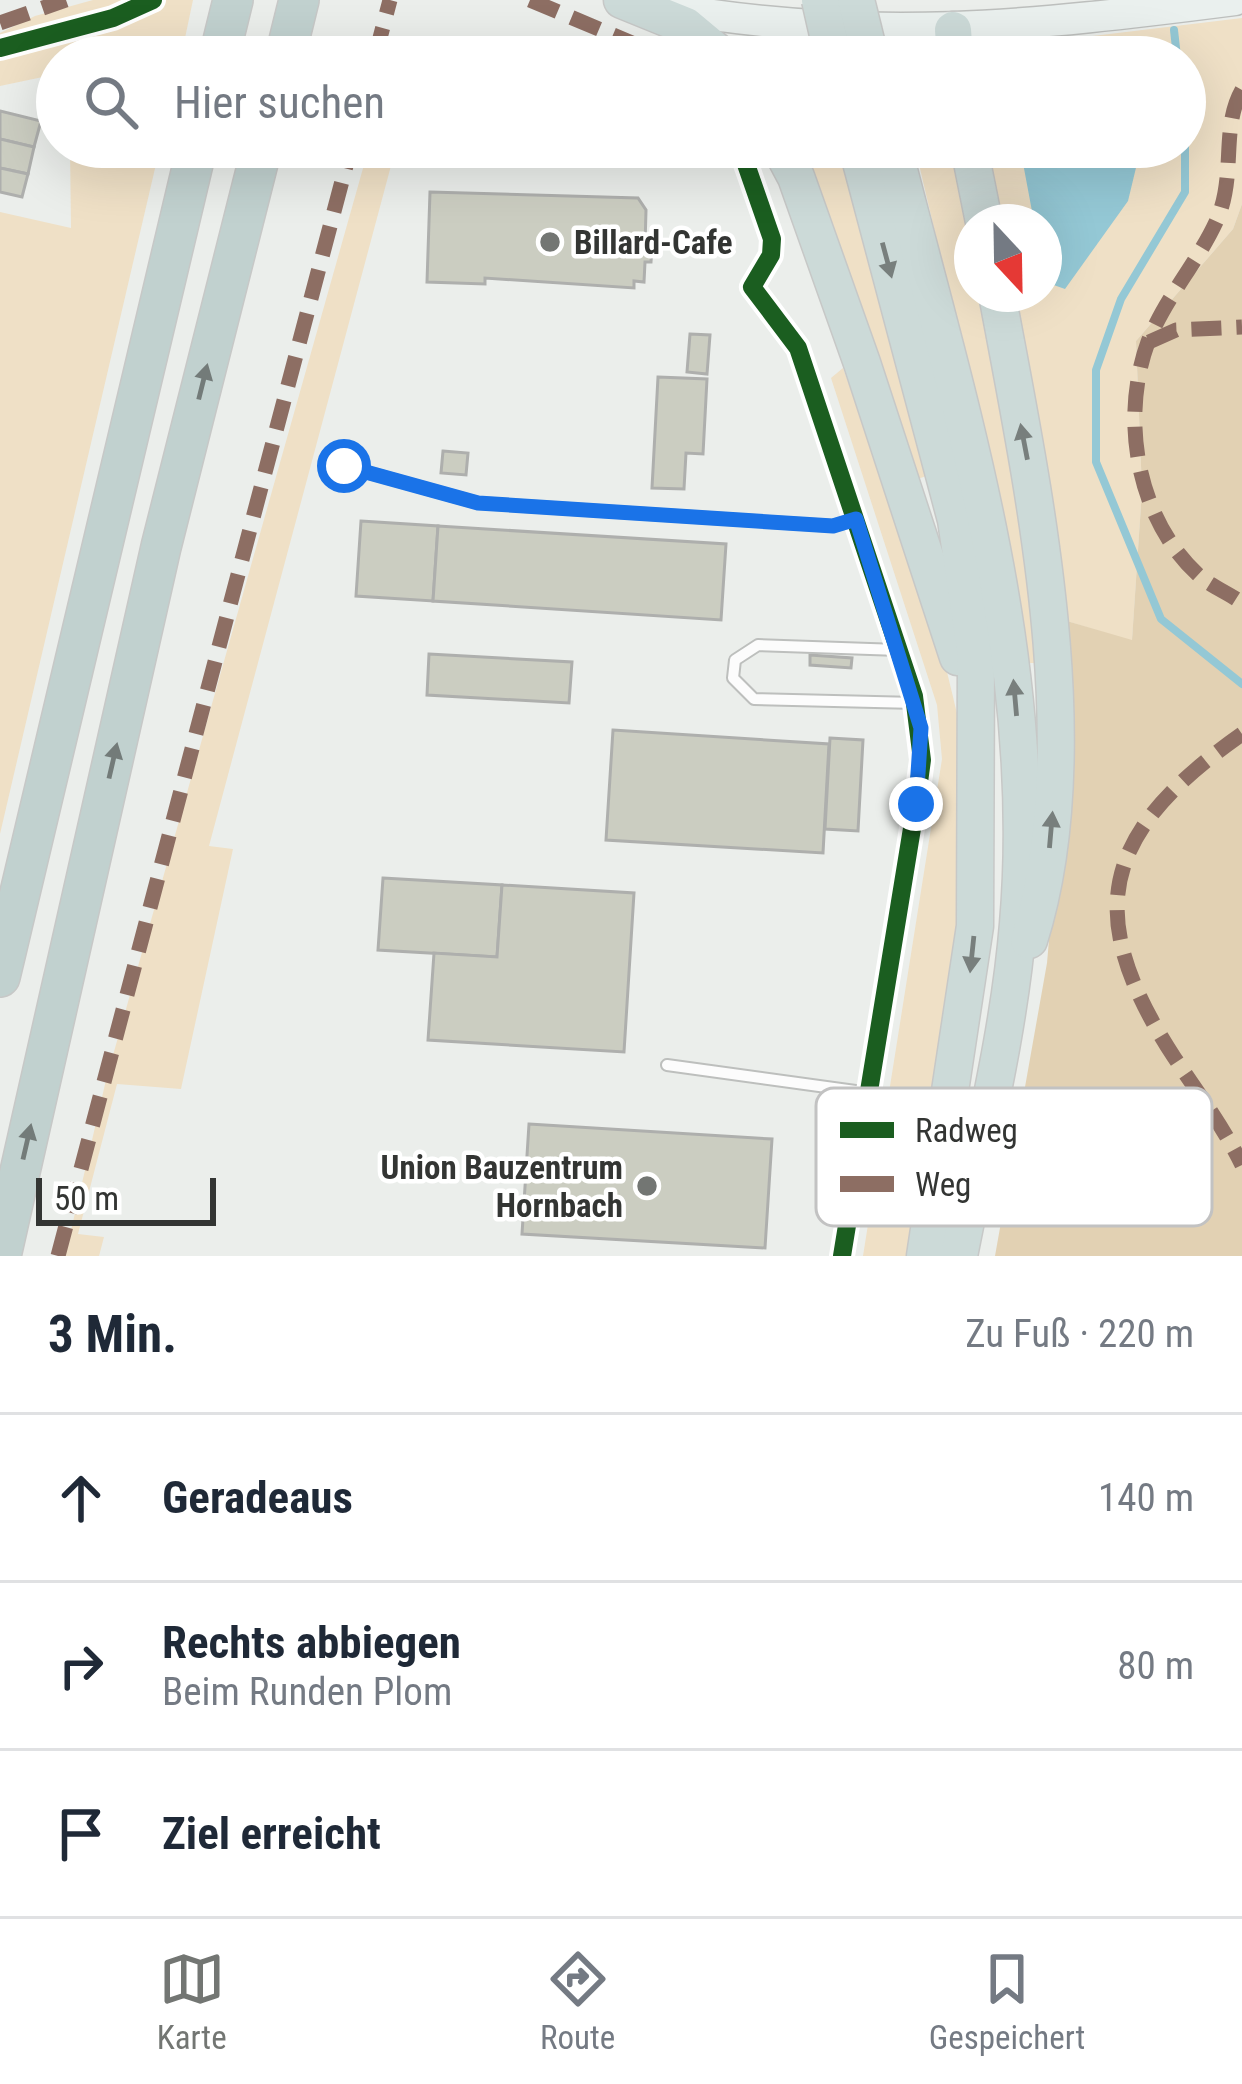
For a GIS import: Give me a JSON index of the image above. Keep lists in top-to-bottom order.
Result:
{
  "places": ["Billard-Cafe", "Union Bauzentrum Hornbach"],
  "legend": ["Radweg", "Weg"],
  "scale_bar": "50 m",
  "north": "bottom",
  "page": {
    "search": "Hier suchen",
    "scale": "50 m",
    "heading": ["3 Min.", "Zu Fuß · 220 m"],
    "list": [
      ["Geradeaus", "140 m"],
      ["Rechts abbiegen", "Beim Runden Plom", "80 m"],
      "Ziel erreicht"
    ],
    "nav": ["Karte", "Route", "Gespeichert"]
  }
}
